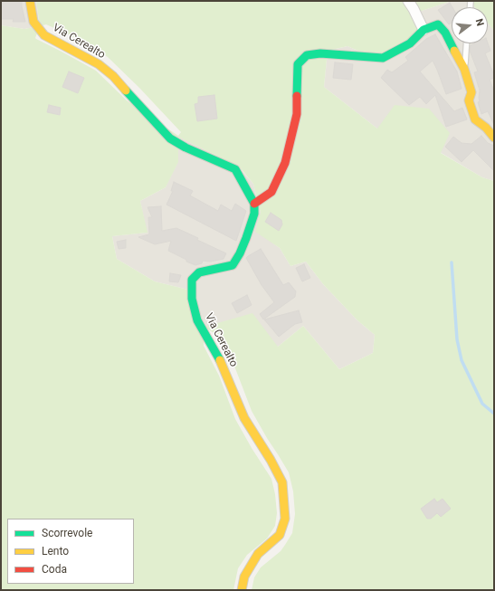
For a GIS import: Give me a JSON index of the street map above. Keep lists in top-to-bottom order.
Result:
{
  "streets": {
    "street": ["Via Cerealto"]
  },
  "legend": ["Scorrevole", "Lento", "Coda"],
  "north": "right"
}
